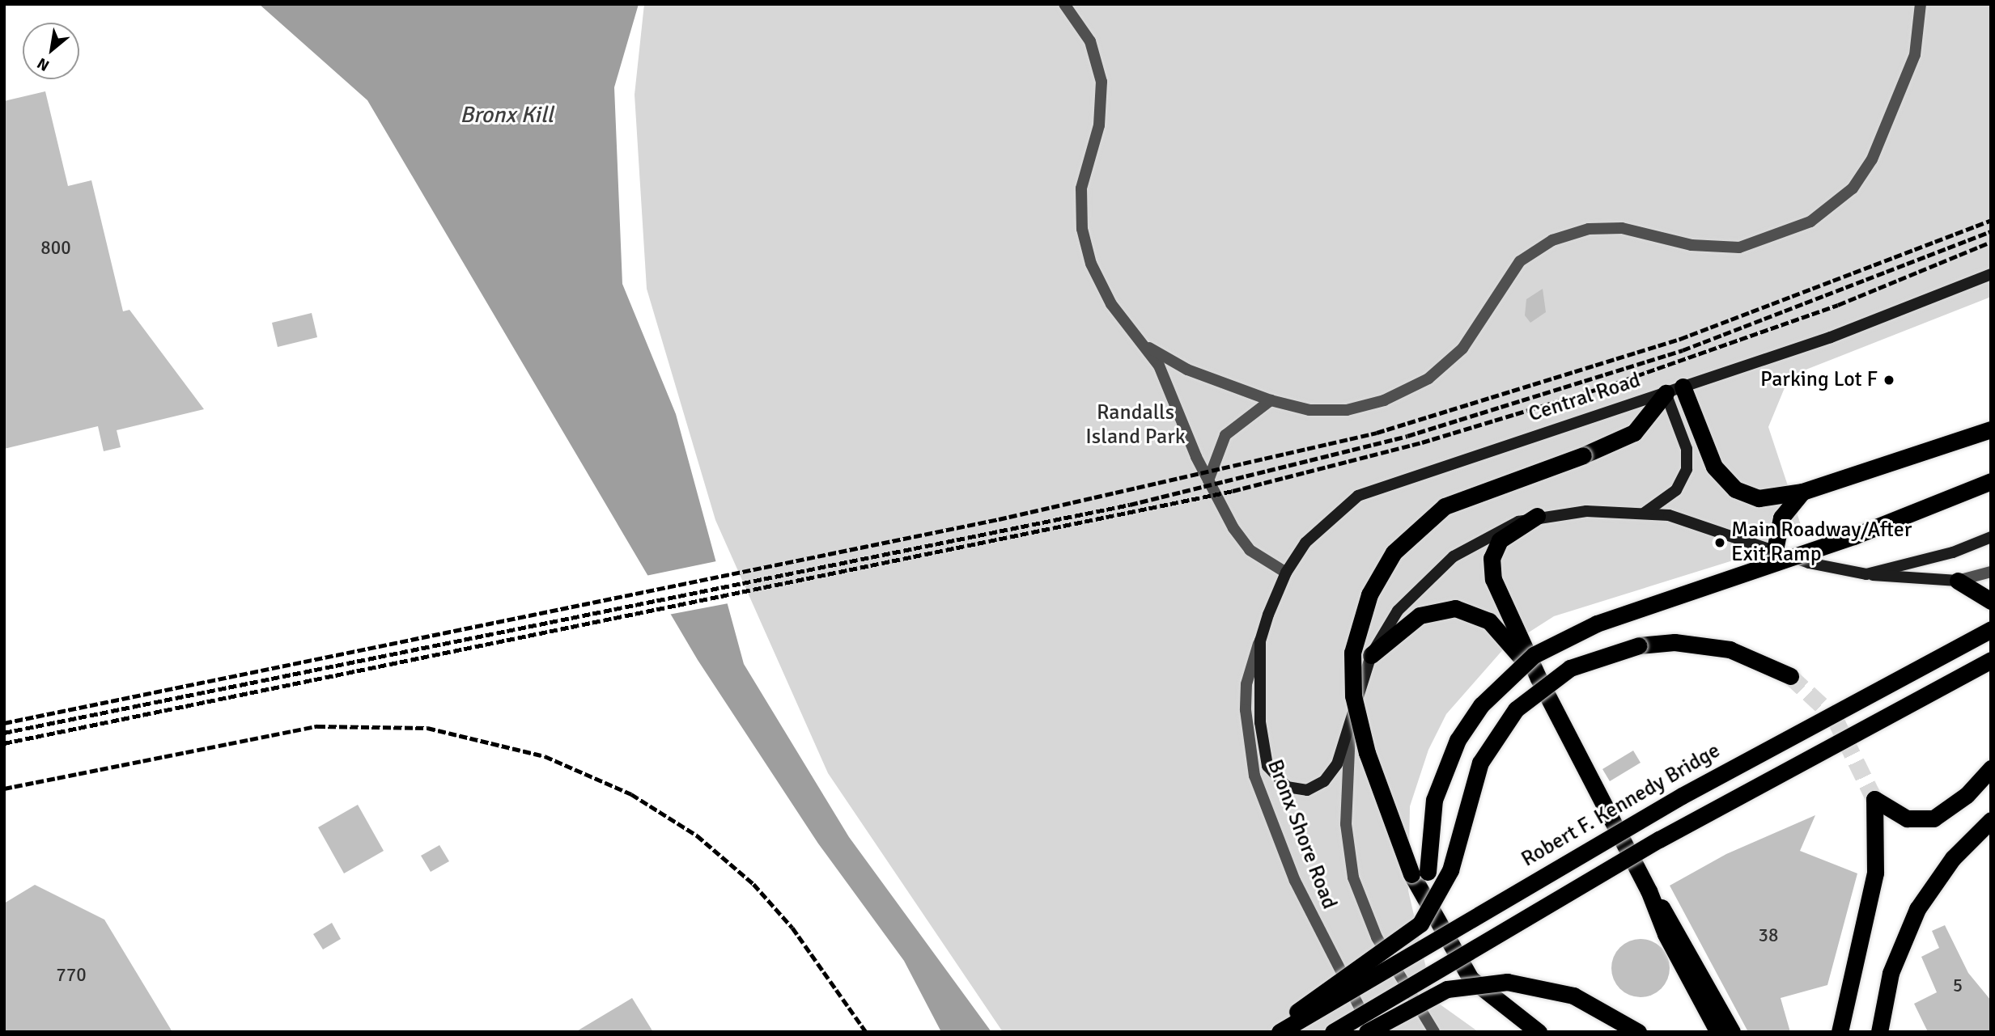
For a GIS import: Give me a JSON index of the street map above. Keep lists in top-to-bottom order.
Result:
{
  "streets": {
    "highway": ["Robert F. Kennedy Bridge"],
    "street": ["Central Road", "Bronx Shore Road"]
  },
  "crossings": [
    ["Central Road", "Bronx Shore Road"]
  ],
  "water": ["Bronx Kill"],
  "parks": ["Randalls Island Park"],
  "places": ["Parking Lot F", "Main Roadway/After Exit Ramp"],
  "house_numbers": [
    "800",
    "38",
    "770",
    "5"
  ],
  "north": "bottom left"
}
